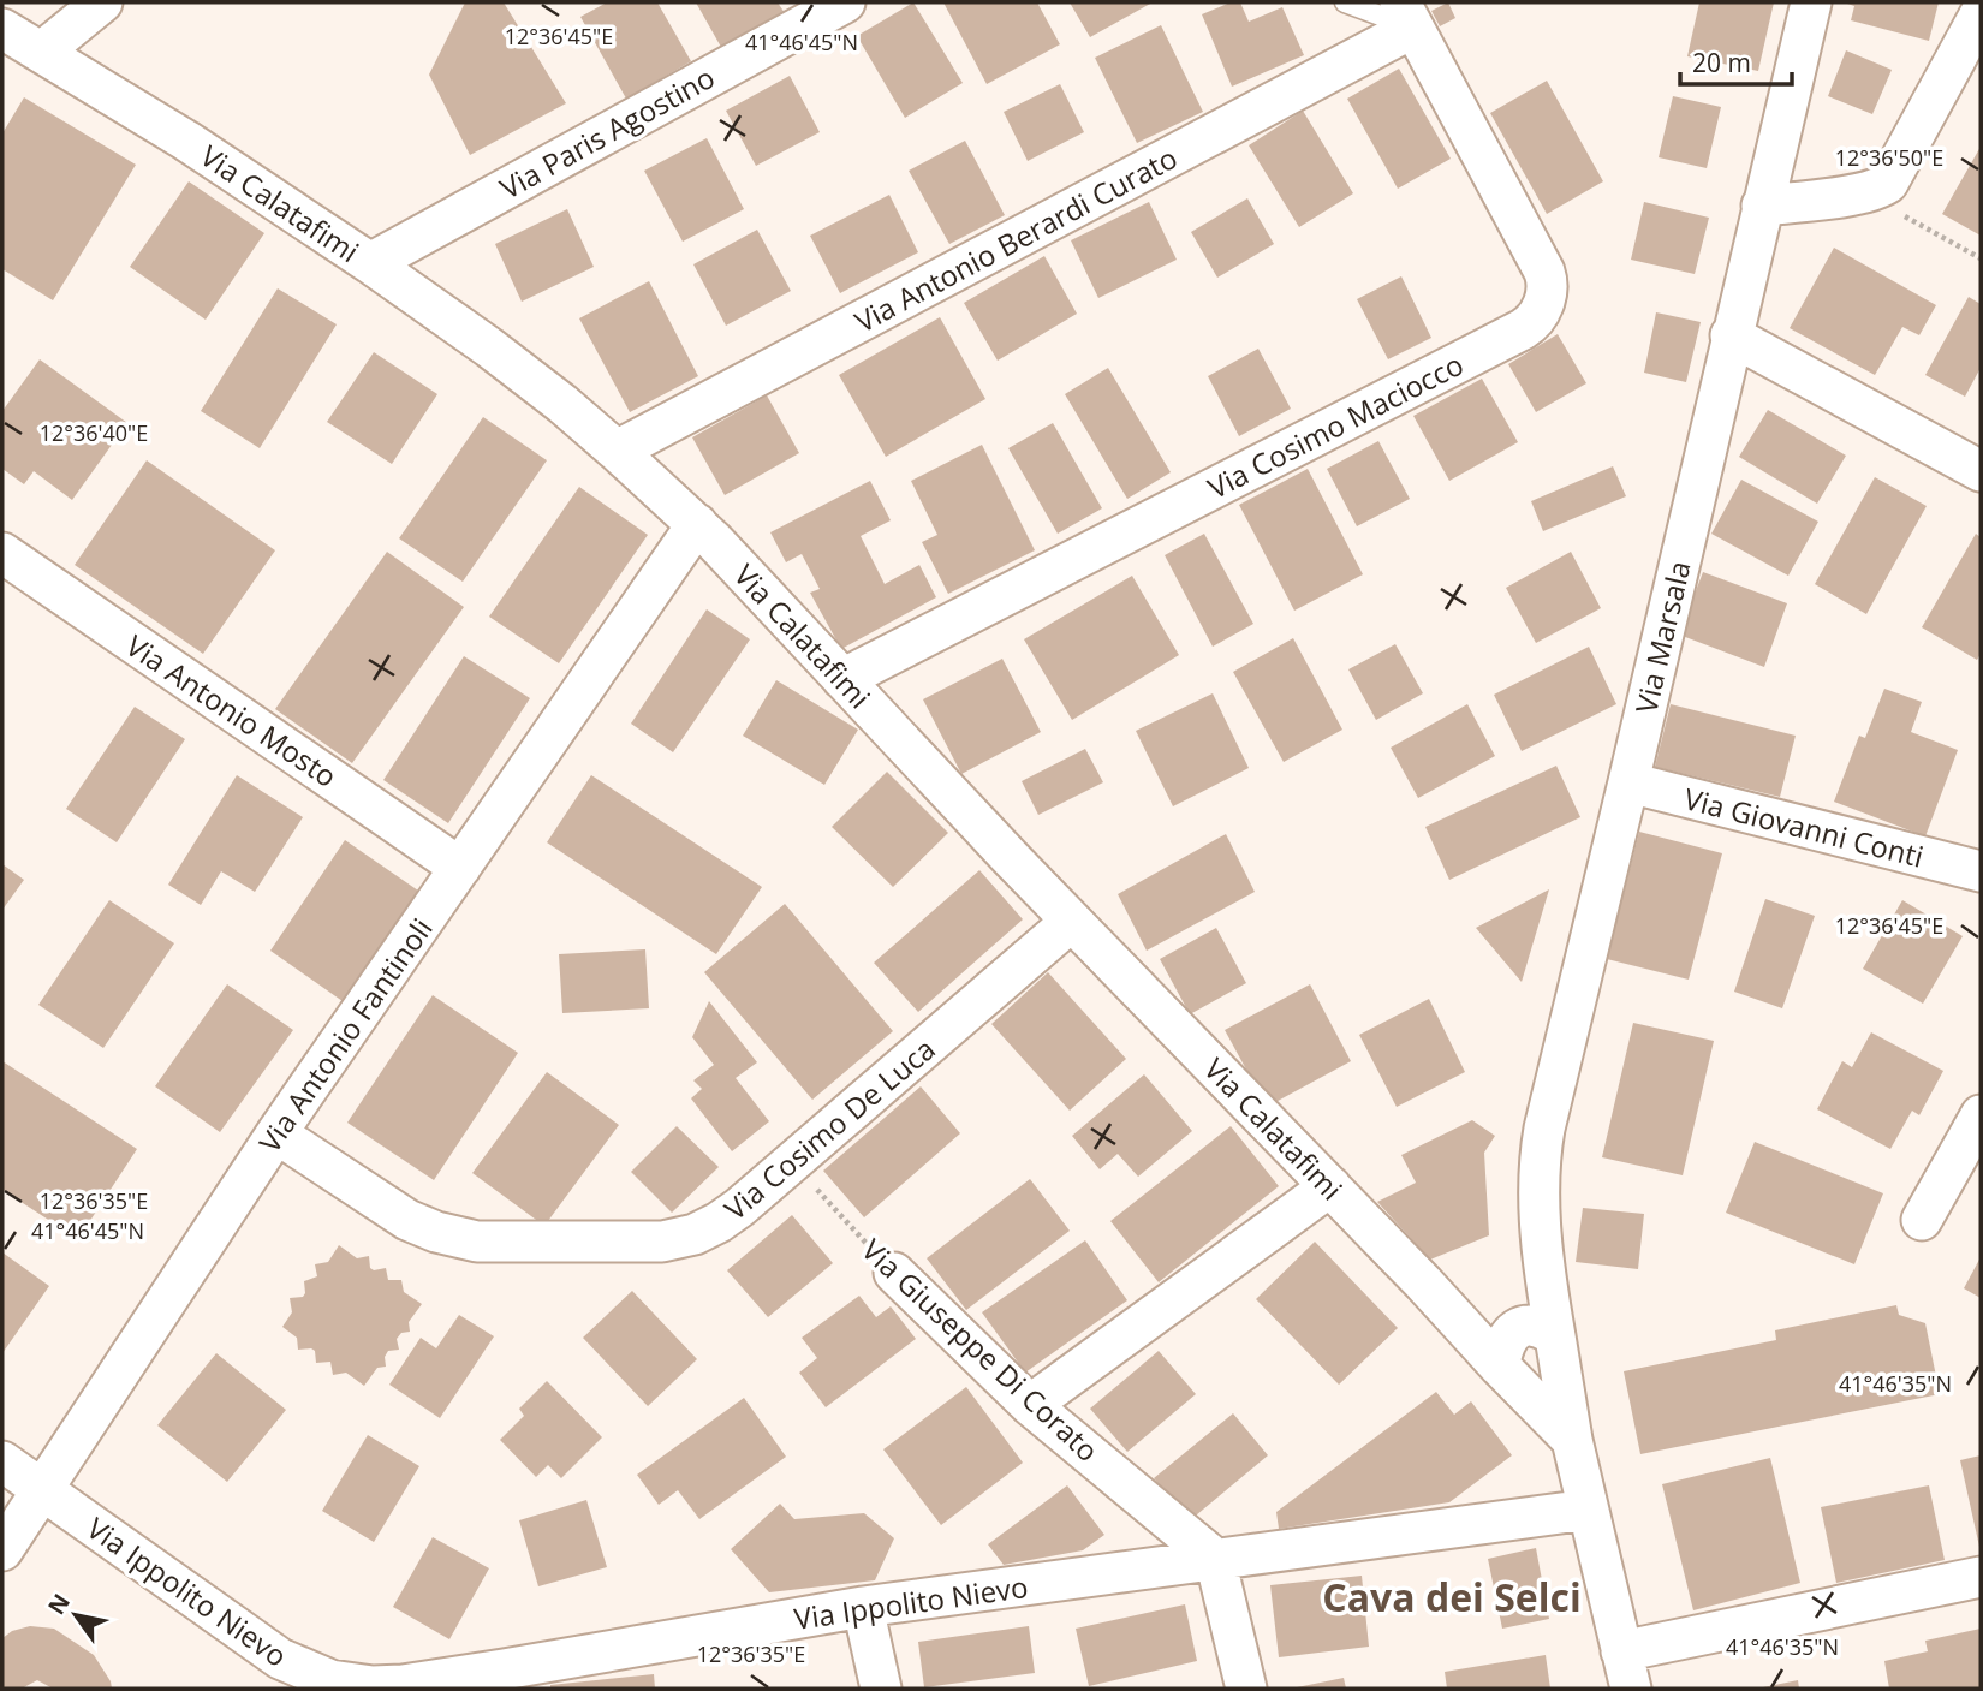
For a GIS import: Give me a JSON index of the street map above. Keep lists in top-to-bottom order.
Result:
{
  "streets": {
    "street": [
      "Via Paris Agostino",
      "Via Calatafimi",
      "Via Antonio Berardi Curato",
      "Via Cosimo Maciocco",
      "Via Marsala",
      "Via Antonio Mosto",
      "Via Giovanni Conti",
      "Via Antonio Fantinoli",
      "Via Cosimo De Luca",
      "Via Giuseppe Di Corato",
      "Via Ippolito Nievo"
    ]
  },
  "crossings": [
    ["Via Paris Agostino", "Via Calatafimi"],
    ["Via Calatafimi", "Via Antonio Berardi Curato"],
    ["Via Calatafimi", "Via Cosimo Maciocco"],
    ["Via Calatafimi", "Via Marsala"],
    ["Via Calatafimi", "Via Antonio Fantinoli"],
    ["Via Calatafimi", "Via Cosimo De Luca"],
    ["Via Antonio Berardi Curato", "Via Cosimo Maciocco"],
    ["Via Marsala", "Via Giovanni Conti"],
    ["Via Marsala", "Via Ippolito Nievo"],
    ["Via Antonio Mosto", "Via Antonio Fantinoli"],
    ["Via Antonio Fantinoli", "Via Cosimo De Luca"],
    ["Via Antonio Fantinoli", "Via Ippolito Nievo"],
    ["Via Cosimo De Luca", "Via Giuseppe Di Corato"],
    ["Via Giuseppe Di Corato", "Via Ippolito Nievo"]
  ],
  "districts": ["Cava dei Selci"],
  "scale_bar": "20 m",
  "north": "top left",
  "coordinates": [
    "12°36'45\"E",
    "41°46'45\"N",
    "12°36'50\"E",
    "12°36'40\"E",
    "12°36'35\"E",
    "41°46'35\"N"
  ]
}
